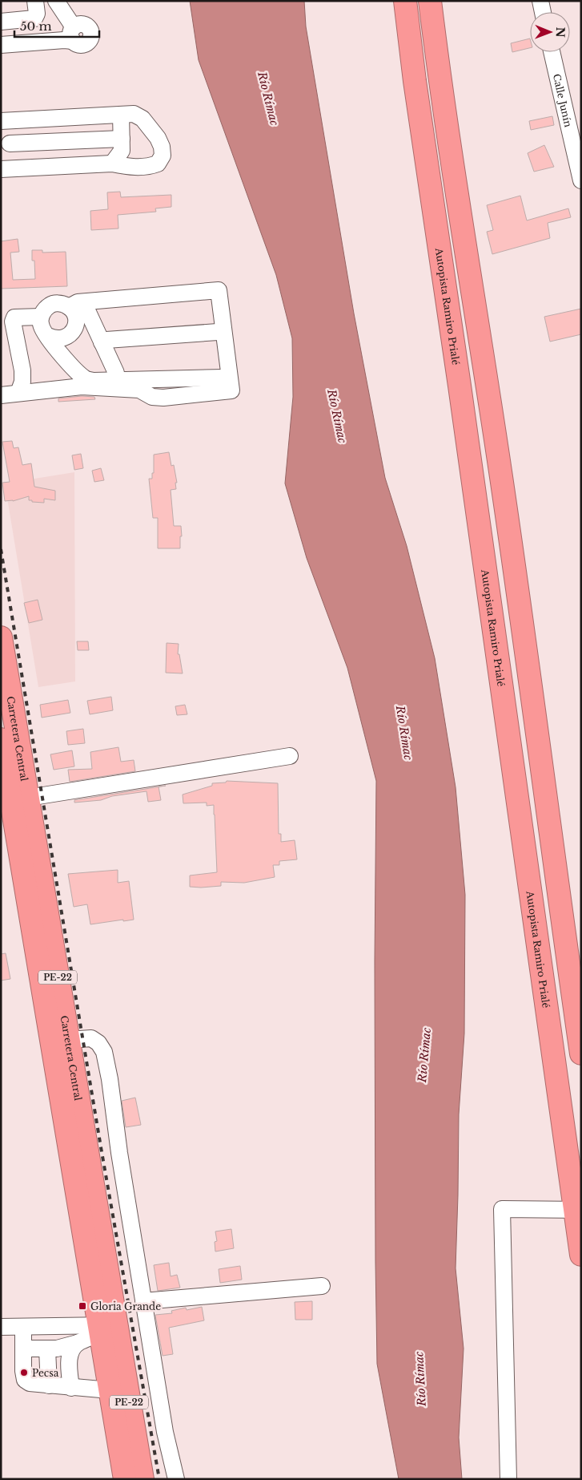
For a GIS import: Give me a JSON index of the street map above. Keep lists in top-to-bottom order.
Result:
{
  "streets": {
    "highway": ["Autopista Ramiro Prialé", "Carretera Central", "PE-22"],
    "street": ["Calle Junín"]
  },
  "water": ["Río Rímac"],
  "places": {
    "transit": ["Gloria Grande"],
    "other": ["Pecsa"]
  },
  "scale_bar": "50 m",
  "north": "right"
}
